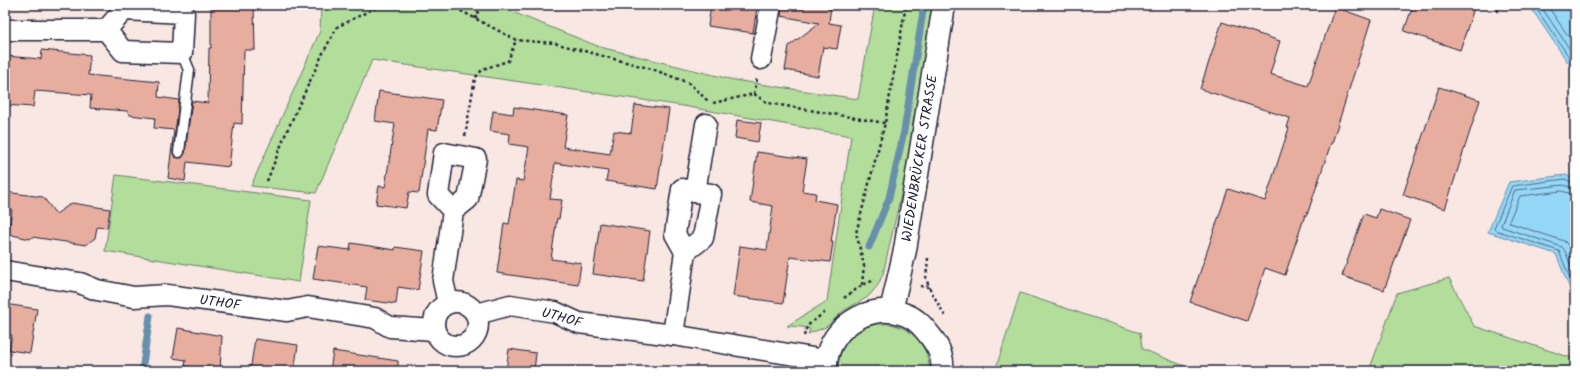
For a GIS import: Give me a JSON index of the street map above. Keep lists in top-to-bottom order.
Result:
{
  "streets": {
    "street": ["WIEDENBRÜCKER STRASSE", "UTHOF"]
  }
}
